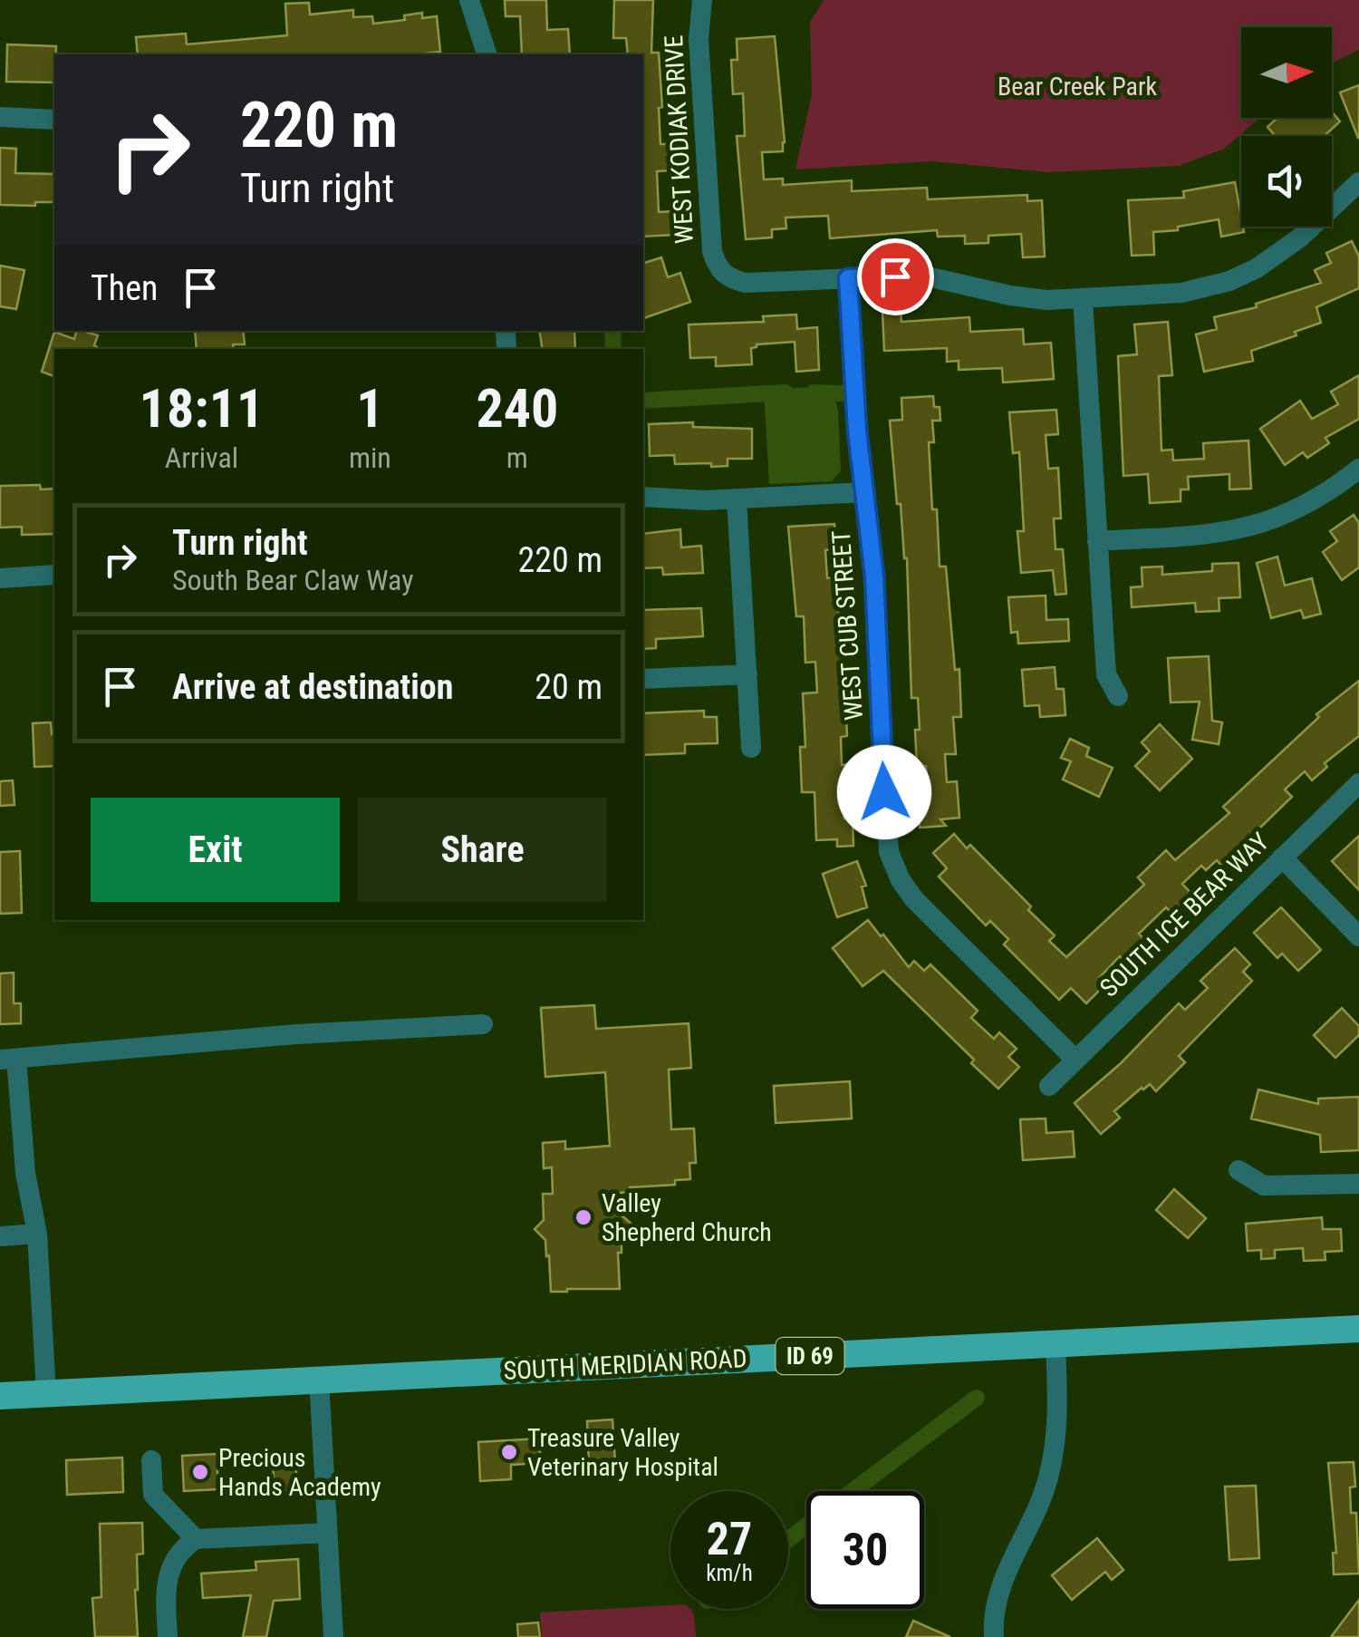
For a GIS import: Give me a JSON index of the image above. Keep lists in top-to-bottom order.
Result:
{
  "streets": {
    "main road": ["ID 69", "SOUTH MERIDIAN ROAD"],
    "street": ["WEST KODIAK DRIVE", "WEST CUB STREET", "SOUTH ICE BEAR WAY"]
  },
  "crossings": [
    ["WEST KODIAK DRIVE", "WEST CUB STREET"],
    ["WEST CUB STREET", "SOUTH ICE BEAR WAY"]
  ],
  "parks": ["Bear Creek Park"],
  "places": ["Valley Shepherd Church", "Treasure Valley Veterinary Hospital", "Precious Hands Academy"],
  "north": "right",
  "page": {
    "turn": ["220 m", "Turn right"],
    "then": "Then",
    "eta": [
      "18:11",
      "Arrival",
      "1",
      "min",
      "240",
      "m"
    ],
    "list": [
      {
        "name": "Turn right",
        "note": "South Bear Claw Way",
        "value": "220 m"
      },
      {
        "name": "Arrive at destination",
        "value": "20 m"
      }
    ],
    "buttons": ["Exit", "Share"],
    "speed": "27 km/h",
    "limit": "30"
  }
}
